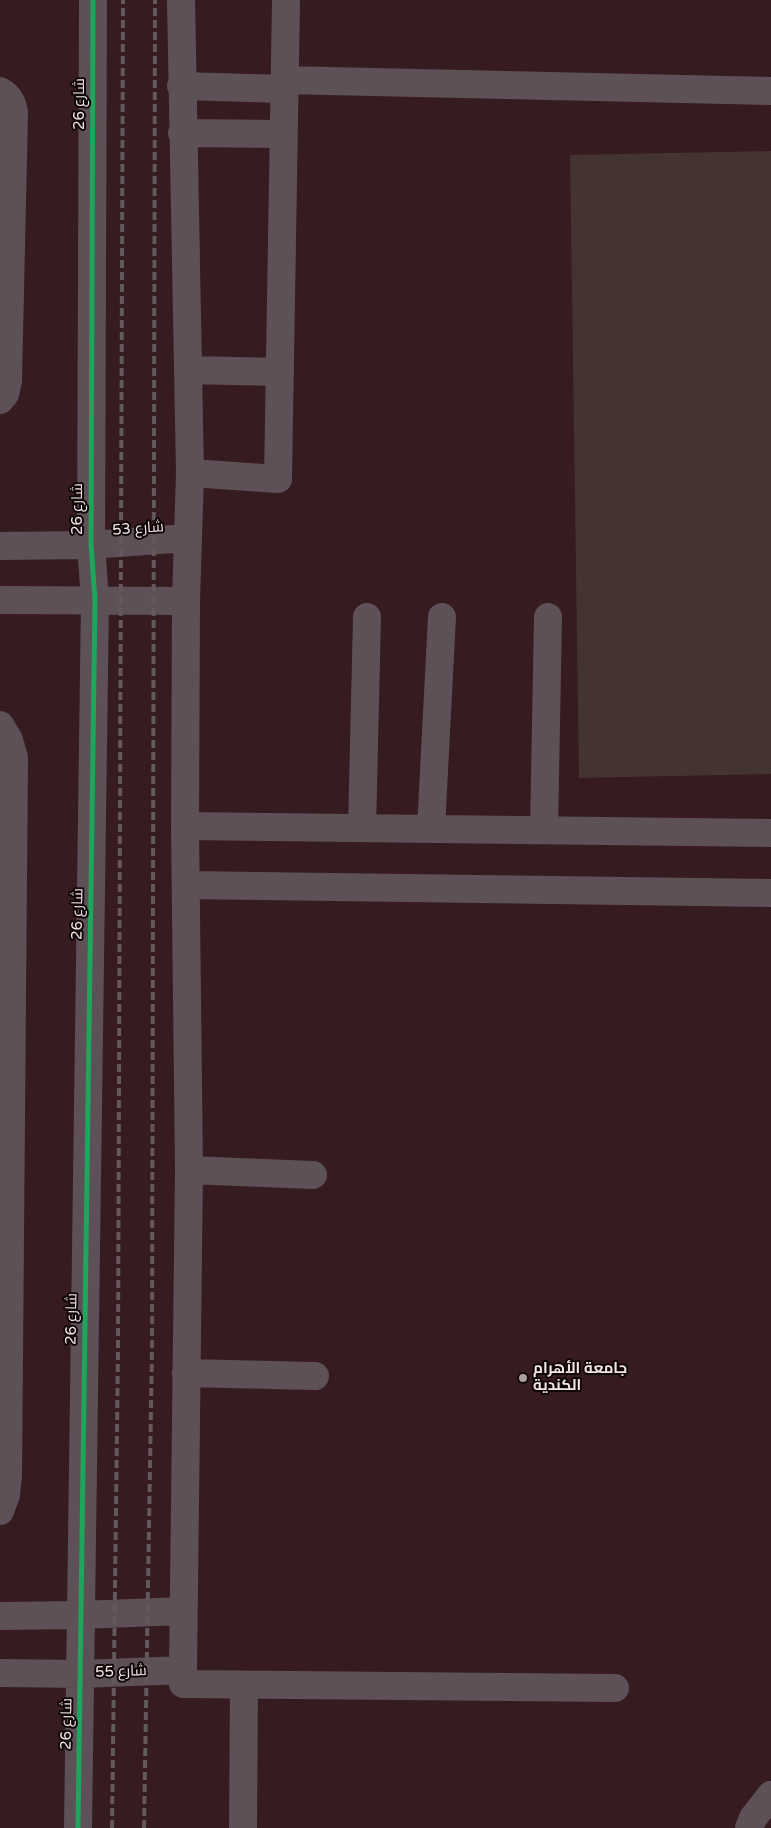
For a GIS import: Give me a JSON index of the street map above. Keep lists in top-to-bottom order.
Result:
{
  "streets": {
    "street": ["شارع 26", "شارع 53", "شارع 55"]
  },
  "crossings": [
    ["شارع 26", "شارع 53"],
    ["شارع 26", "شارع 55"]
  ],
  "places": ["جامعة الأهرام الكندية"]
}
